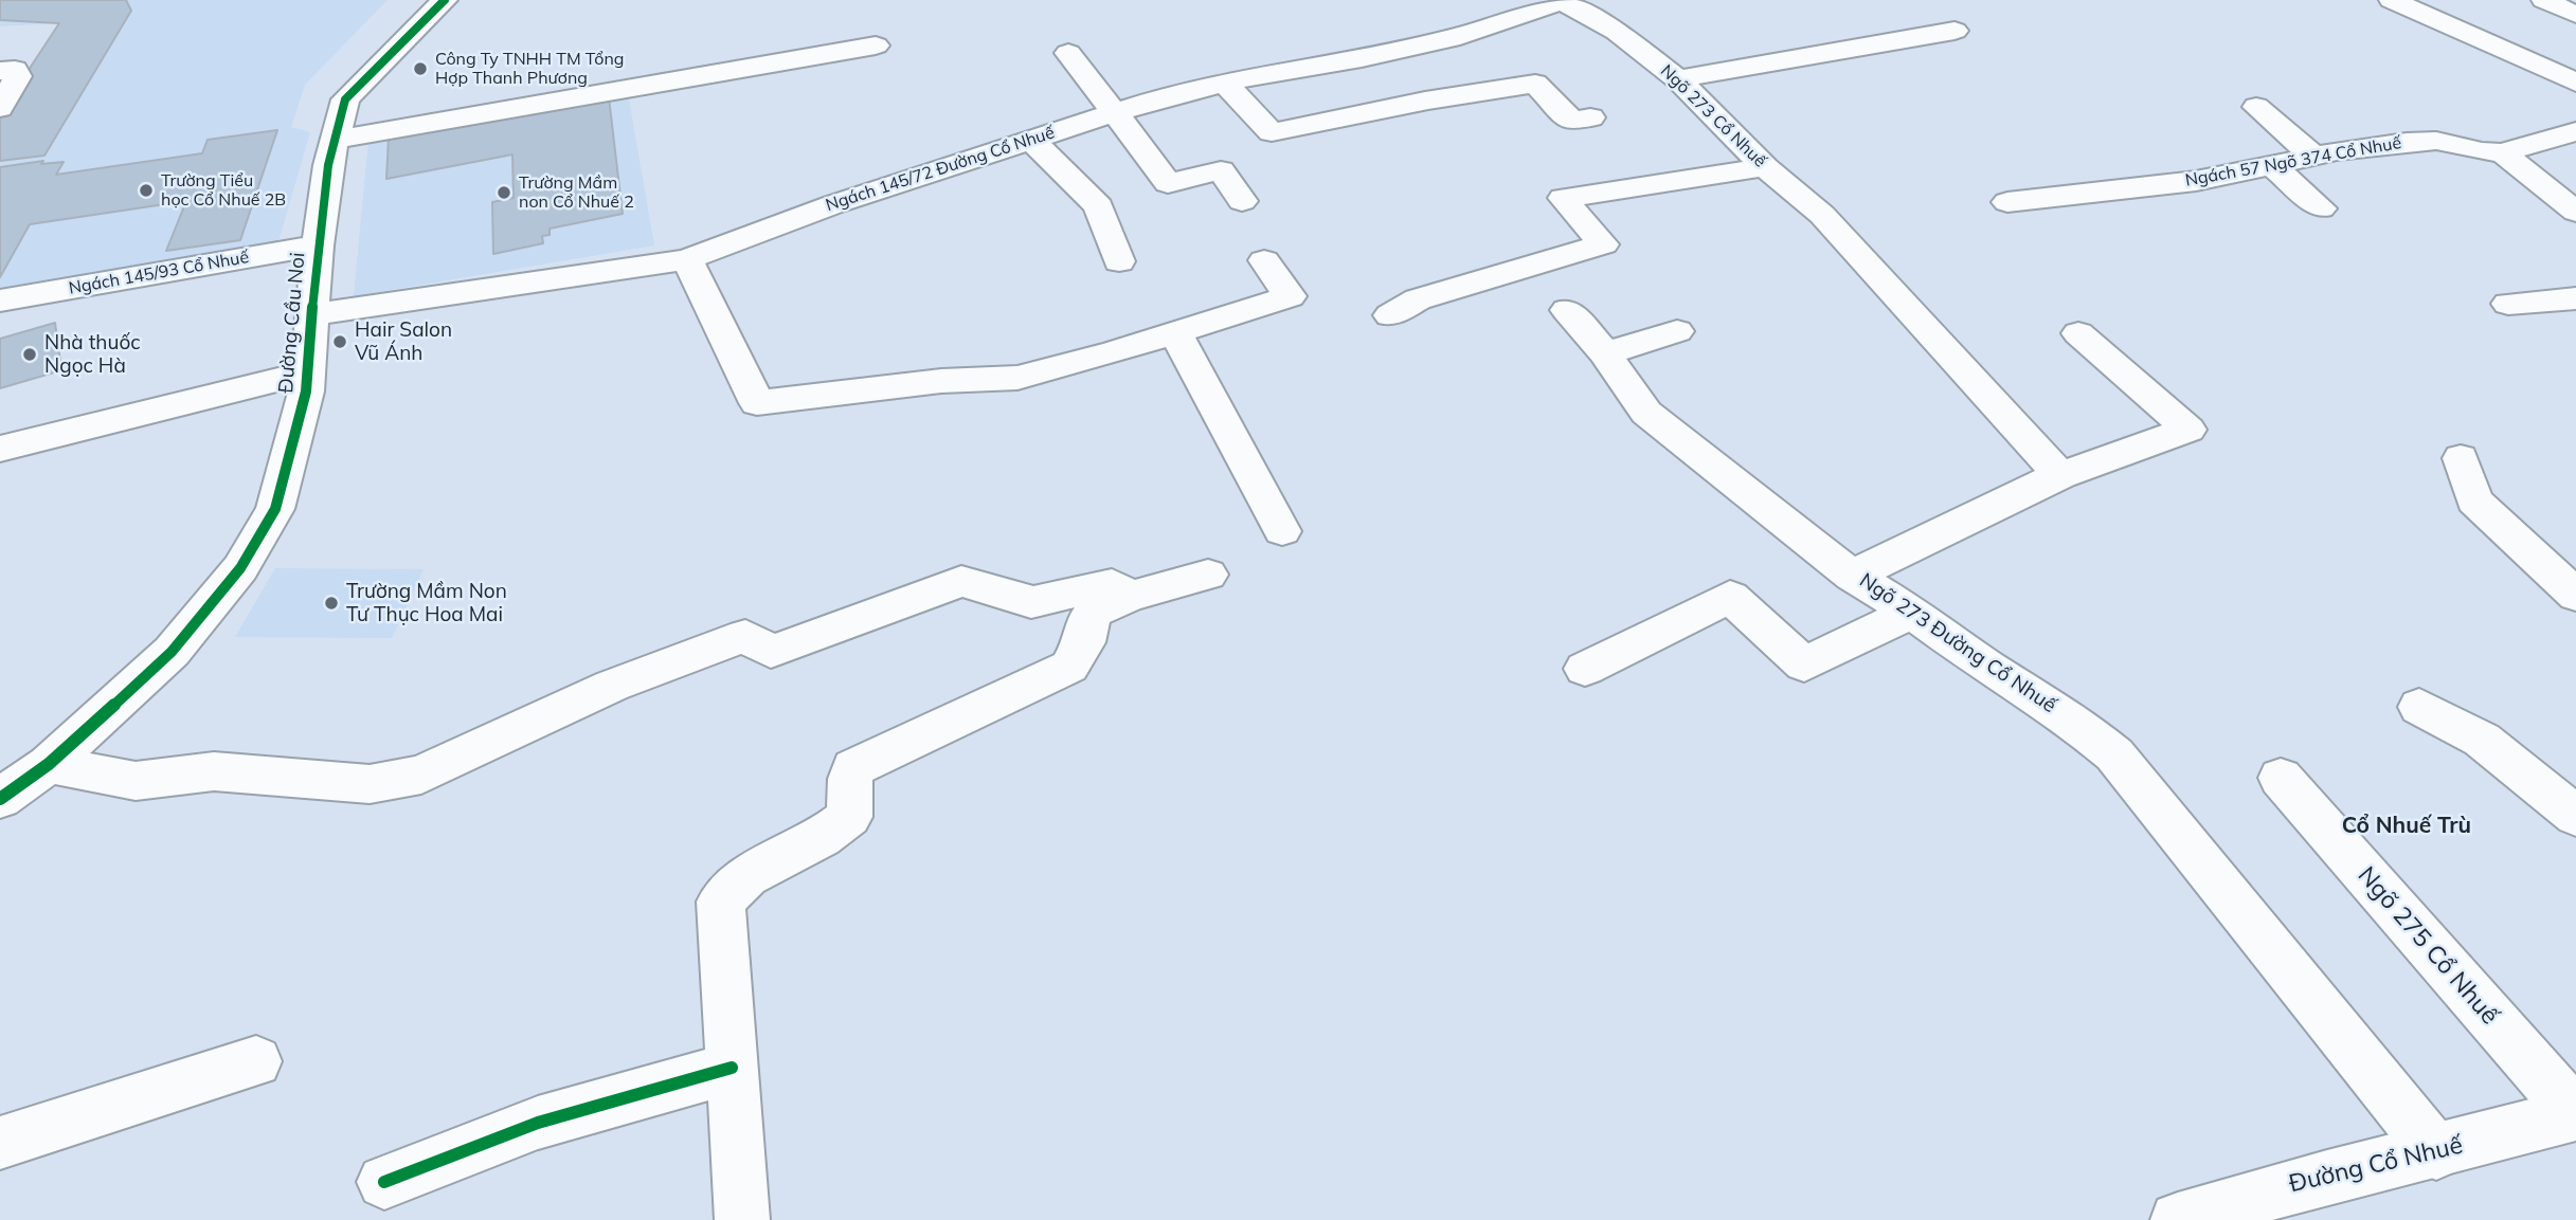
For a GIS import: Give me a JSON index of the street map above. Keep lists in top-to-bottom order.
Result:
{
  "streets": {
    "street": [
      "Ngõ 273 Cổ Nhuế",
      "Ngách 57 Ngõ 374 Cổ Nhuế",
      "Ngách 145/72 Đường Cổ Nhuế",
      "Ngách 145/93 Cổ Nhuế",
      "Đường Cầu Noi",
      "Ngõ 273 Đường Cổ Nhuế",
      "Ngõ 275 Cổ Nhuế",
      "Đường Cổ Nhuế"
    ]
  },
  "crossings": [
    ["Ngõ 273 Cổ Nhuế", "Ngách 145/72 Đường Cổ Nhuế"],
    ["Ngõ 273 Cổ Nhuế", "Ngõ 273 Đường Cổ Nhuế"],
    ["Ngách 145/72 Đường Cổ Nhuế", "Đường Cầu Noi"],
    ["Ngách 145/93 Cổ Nhuế", "Đường Cầu Noi"],
    ["Ngõ 273 Đường Cổ Nhuế", "Đường Cổ Nhuế"],
    ["Ngõ 275 Cổ Nhuế", "Đường Cổ Nhuế"]
  ],
  "districts": ["Cổ Nhuế Trù"],
  "places": [
    "Công Ty TNHH TM Tổng Hợp Thanh Phương",
    "Trường Tiểu học Cổ Nhuế 2B",
    "Trường Mầm non Cổ Nhuế 2",
    "Hair Salon Vũ Ánh",
    "Nhà thuốc Ngọc Hà",
    "Trường Mầm Non Tư Thục Hoa Mai"
  ]
}
